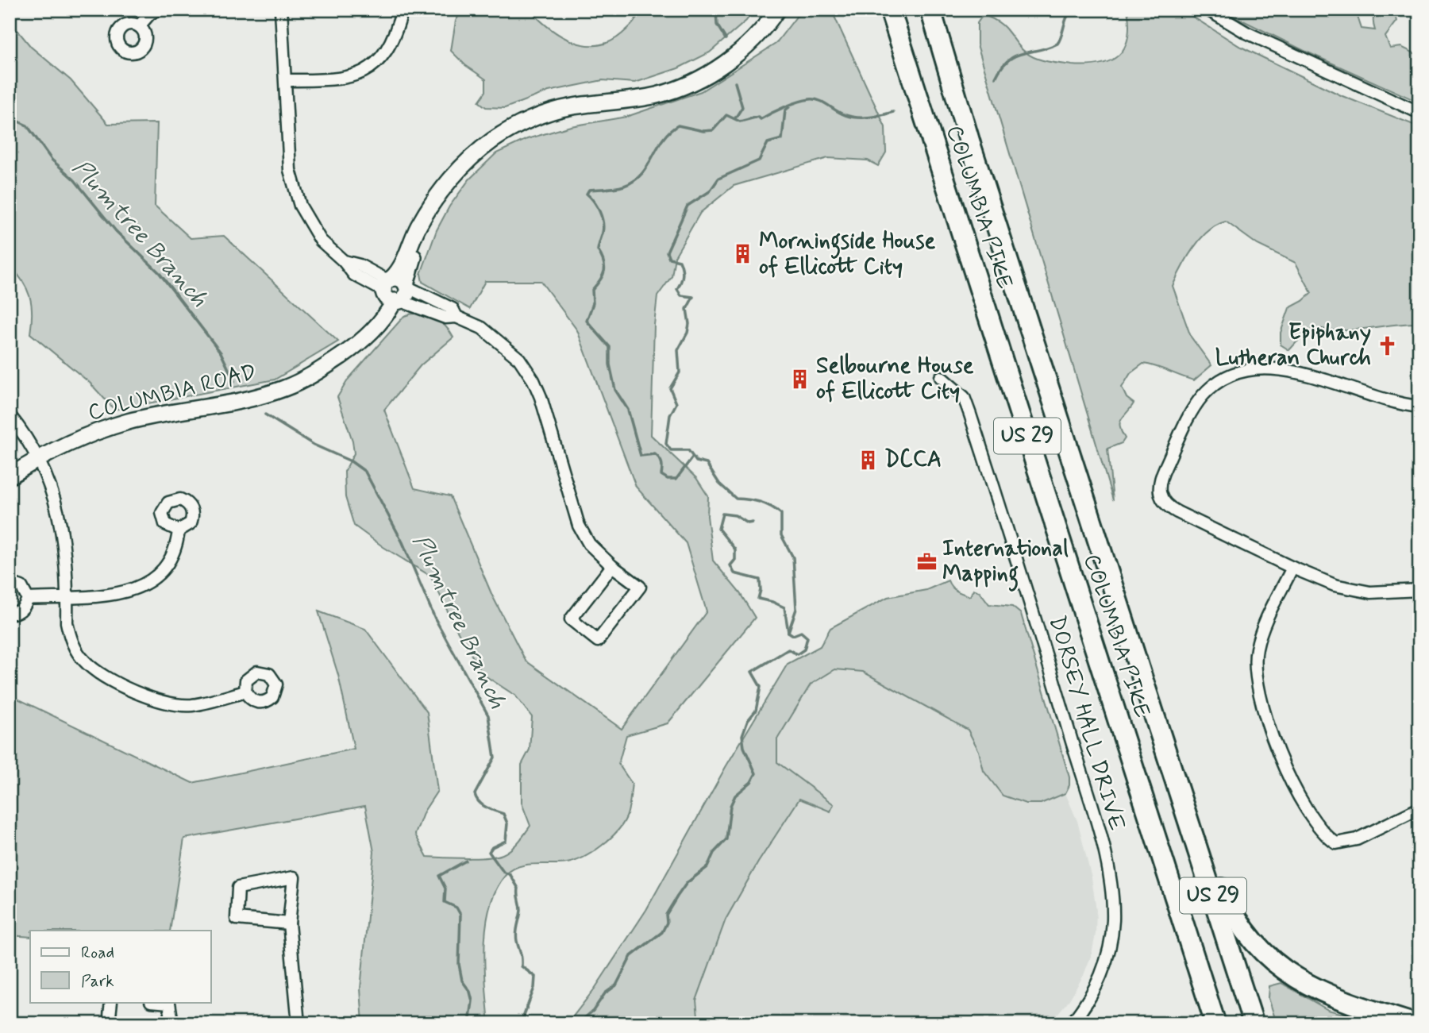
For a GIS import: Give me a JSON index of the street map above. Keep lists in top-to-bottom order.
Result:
{
  "streets": {
    "highway": ["COLUMBIA PIKE", "US 29"],
    "street": ["COLUMBIA ROAD", "DORSEY HALL DRIVE"]
  },
  "water": ["Plumtree Branch"],
  "places": {
    "building": ["Morningside House of Ellicott City", "Selbourne House of Ellicott City", "DCCA"],
    "church": ["Epiphany Lutheran Church"],
    "office": ["International Mapping"]
  },
  "legend": ["Road", "Park"]
}
